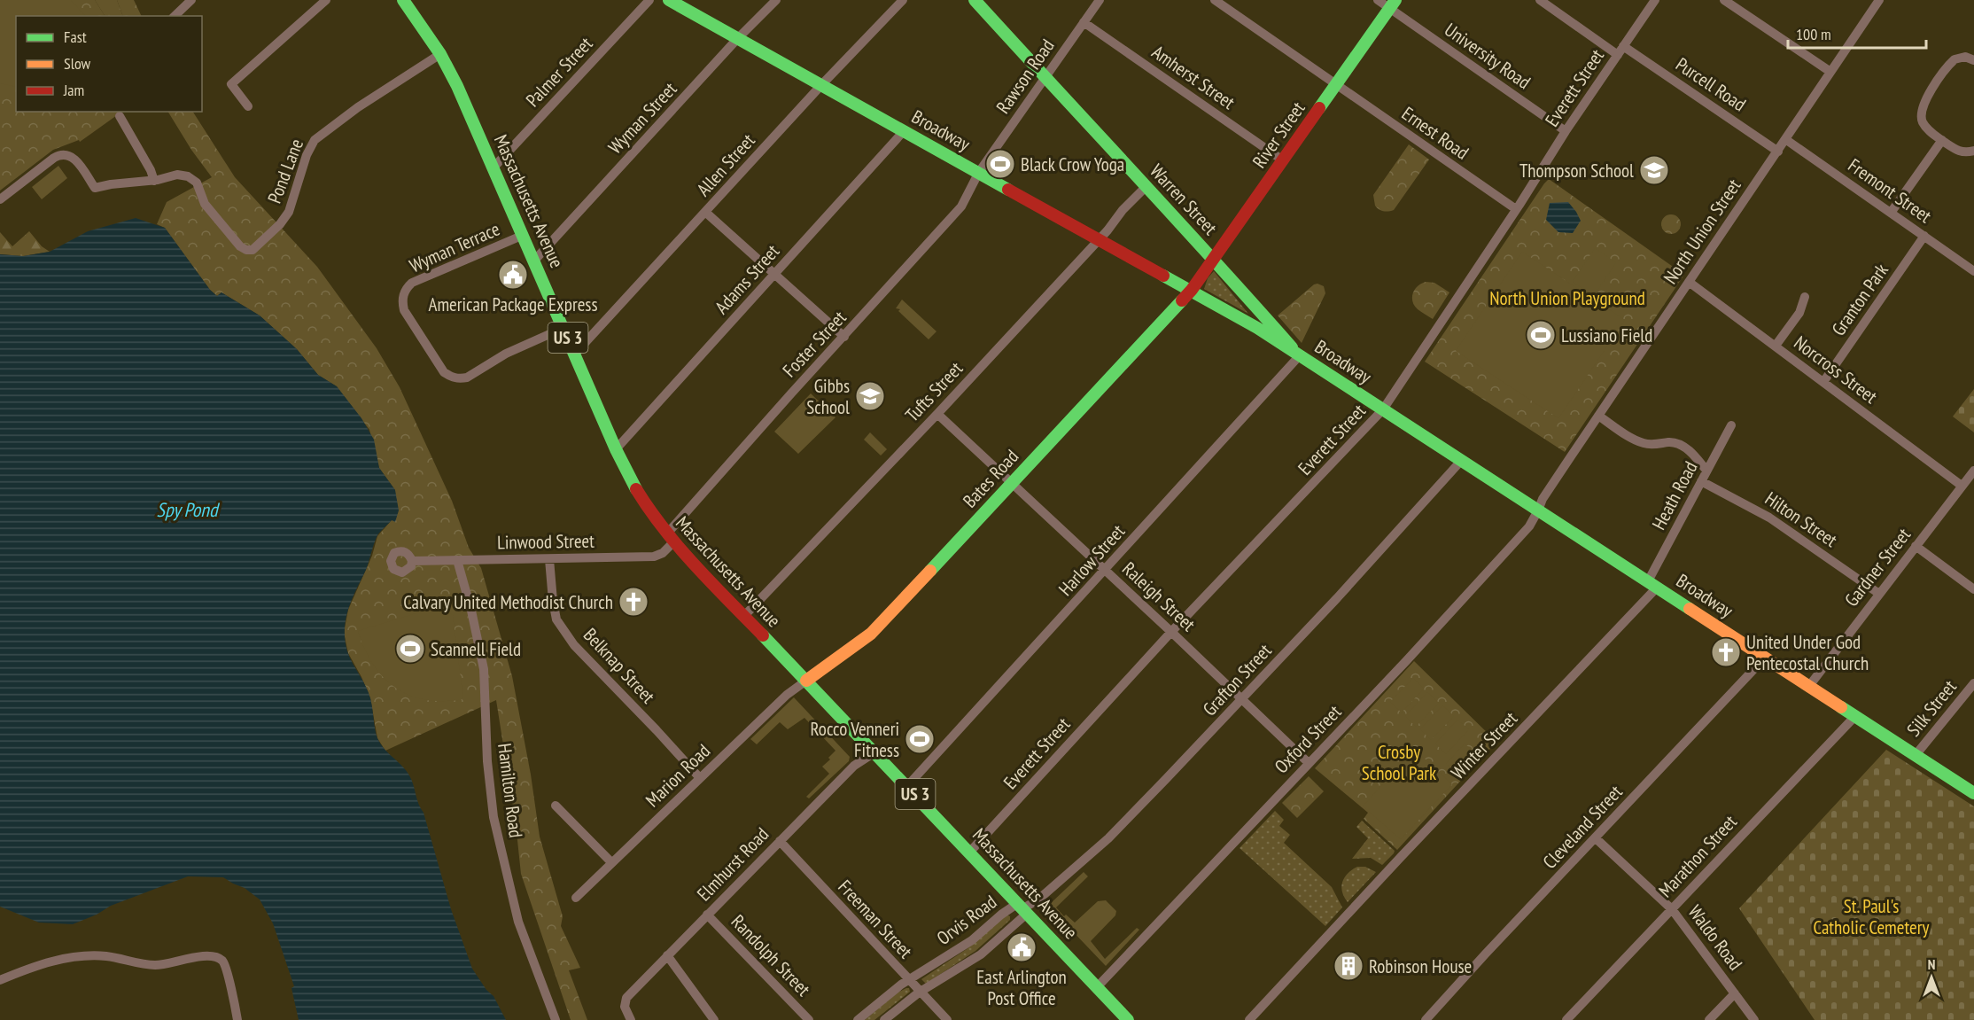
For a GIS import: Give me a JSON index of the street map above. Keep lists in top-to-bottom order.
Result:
{
  "streets": {
    "main road": [
      "Broadway",
      "River Street",
      "Warren Street",
      "Massachusetts Avenue",
      "US 3",
      "Bates Road"
    ],
    "street": [
      "University Road",
      "Palmer Street",
      "Rawson Road",
      "Amherst Street",
      "Purcell Road",
      "Everett Street",
      "Wyman Street",
      "Ernest Road",
      "Allen Street",
      "Pond Lane",
      "Fremont Street",
      "North Union Street",
      "Wyman Terrace",
      "Adams Street",
      "Granton Park",
      "Foster Street",
      "Norcross Street",
      "Tufts Street",
      "Heath Road",
      "Hilton Street",
      "Linwood Street",
      "Harlow Street",
      "Gardner Street",
      "Raleigh Street",
      "Belknap Street",
      "Grafton Street",
      "Silk Street",
      "Oxford Street",
      "Winter Street",
      "Marion Road",
      "Hamilton Road",
      "Cleveland Street",
      "Marathon Street",
      "Elmhurst Road",
      "Freeman Street",
      "Orvis Road",
      "Waldo Road",
      "Randolph Street"
    ]
  },
  "crossings": [
    ["University Road", "Everett Street"],
    ["University Road", "River Street"],
    ["Palmer Street", "Massachusetts Avenue"],
    ["Rawson Road", "Amherst Street"],
    ["Rawson Road", "Broadway"],
    ["Rawson Road", "Warren Street"],
    ["Rawson Road", "Foster Street"],
    ["Amherst Street", "River Street"],
    ["Purcell Road", "Everett Street"],
    ["Purcell Road", "North Union Street"],
    ["Everett Street", "Broadway"],
    ["Everett Street", "Ernest Road"],
    ["Everett Street", "Massachusetts Avenue"],
    ["Everett Street", "Raleigh Street"],
    ["Wyman Street", "Broadway"],
    ["Wyman Street", "Massachusetts Avenue"],
    ["Broadway", "River Street"],
    ["Broadway", "Allen Street"],
    ["Broadway", "Warren Street"],
    ["Broadway", "North Union Street"],
    ["Broadway", "Adams Street"],
    ["Broadway", "Foster Street"],
    ["Broadway", "Tufts Street"],
    ["Broadway", "Bates Road"],
    ["Broadway", "Heath Road"],
    ["Broadway", "Harlow Street"],
    ["Broadway", "Gardner Street"],
    ["Broadway", "Grafton Street"],
    ["Broadway", "Silk Street"],
    ["Broadway", "Oxford Street"],
    ["Broadway", "Winter Street"],
    ["Broadway", "Cleveland Street"],
    ["Broadway", "Marathon Street"],
    ["Ernest Road", "River Street"],
    ["River Street", "Warren Street"],
    ["River Street", "Bates Road"],
    ["Allen Street", "Massachusetts Avenue"],
    ["Pond Lane", "Massachusetts Avenue"],
    ["Fremont Street", "North Union Street"],
    ["Fremont Street", "Granton Park"],
    ["Warren Street", "Tufts Street"],
    ["Warren Street", "Harlow Street"],
    ["Massachusetts Avenue", "Wyman Terrace"],
    ["Massachusetts Avenue", "Adams Street"],
    ["Massachusetts Avenue", "Foster Street"],
    ["Massachusetts Avenue", "Tufts Street"],
    ["Massachusetts Avenue", "Bates Road"],
    ["Massachusetts Avenue", "Linwood Street"],
    ["Massachusetts Avenue", "Harlow Street"],
    ["Massachusetts Avenue", "Grafton Street"],
    ["Massachusetts Avenue", "Oxford Street"],
    ["Massachusetts Avenue", "Marion Road"],
    ["Massachusetts Avenue", "Elmhurst Road"],
    ["Massachusetts Avenue", "Orvis Road"],
    ["North Union Street", "Norcross Street"],
    ["North Union Street", "Oxford Street"],
    ["Granton Park", "Norcross Street"],
    ["Foster Street", "Linwood Street"],
    ["Norcross Street", "Gardner Street"],
    ["Tufts Street", "Raleigh Street"],
    ["Bates Road", "Raleigh Street"],
    ["Bates Road", "Marion Road"],
    ["Heath Road", "Hilton Street"],
    ["Heath Road", "Winter Street"],
    ["Hilton Street", "Gardner Street"],
    ["Linwood Street", "Belknap Street"],
    ["Linwood Street", "Hamilton Road"],
    ["Harlow Street", "Raleigh Street"],
    ["Raleigh Street", "Grafton Street"],
    ["Raleigh Street", "Oxford Street"],
    ["Belknap Street", "Marion Road"],
    ["Grafton Street", "Orvis Road"],
    ["Cleveland Street", "Waldo Road"],
    ["Marathon Street", "Waldo Road"],
    ["Elmhurst Road", "Freeman Street"],
    ["Elmhurst Road", "Randolph Street"],
    ["Freeman Street", "Orvis Road"]
  ],
  "water": ["Spy Pond"],
  "parks": ["North Union Playground", "Crosby School Park", "St. Paul's Catholic Cemetery"],
  "places": {
    "sports": [
      "Black Crow Yoga",
      "Lussiano Field",
      "Scannell Field",
      "Rocco Venneri Fitness"
    ],
    "school or university": ["Thompson School", "Gibbs School"],
    "public building": ["American Package Express", "East Arlington Post Office"],
    "church": ["Calvary United Methodist Church", "United Under God Pentecostal Church"],
    "building": ["Robinson House"]
  },
  "legend": ["Fast", "Slow", "Jam"],
  "scale_bar": "100 m",
  "north": "top"
}
